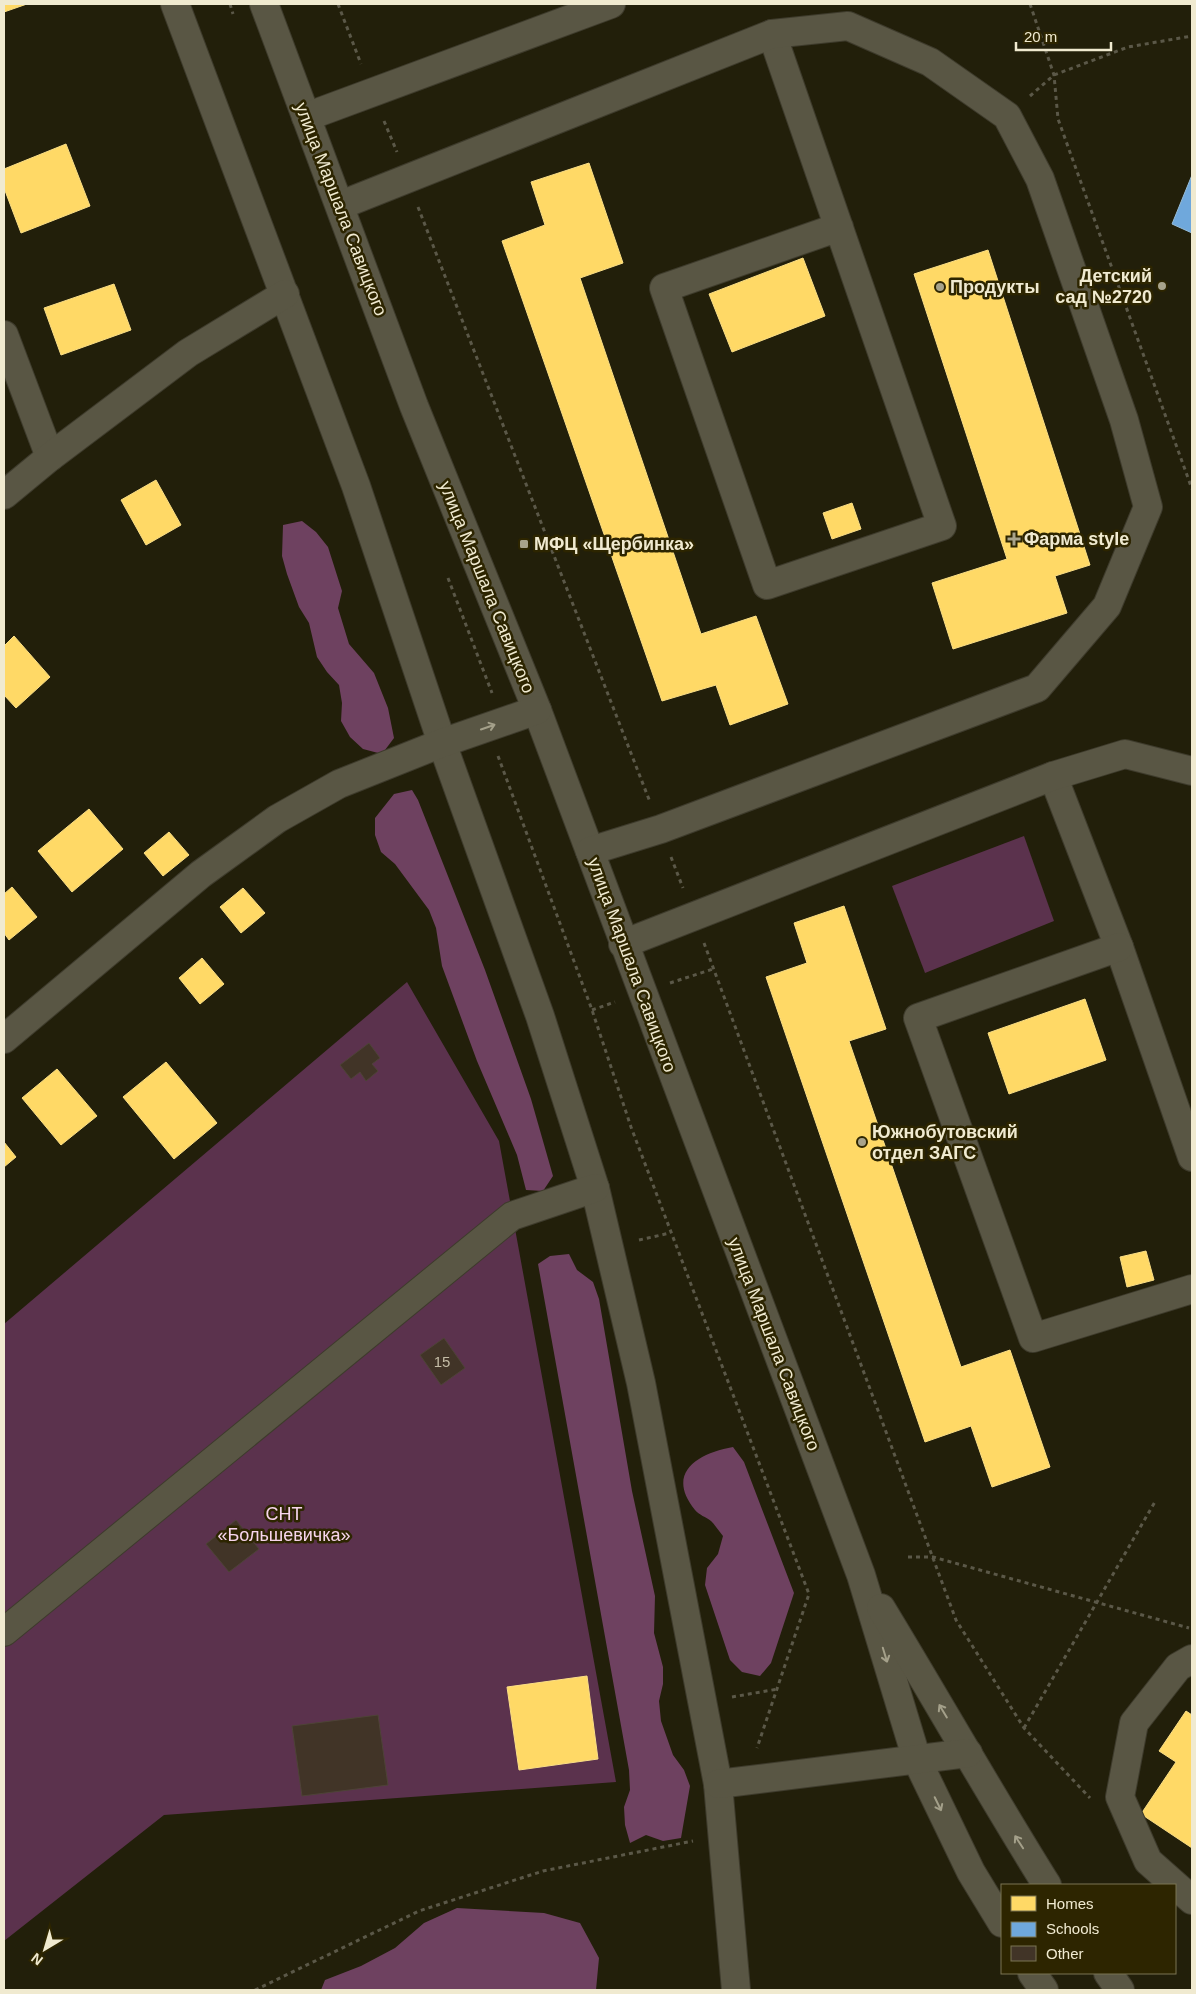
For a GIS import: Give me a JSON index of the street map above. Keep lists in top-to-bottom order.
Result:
{
  "streets": {
    "street": ["улица Маршала Савицкого"]
  },
  "parks": ["СНТ «Большевичка»"],
  "places": {
    "other": ["Детский сад №2720", "Продукты", "Южнобутовский отдел ЗАГС"],
    "health": ["Фарма style"],
    "transit": ["МФЦ «Щербинка»"]
  },
  "house_numbers": ["15"],
  "legend": ["Homes", "Schools", "Other"],
  "scale_bar": "20 m",
  "north": "bottom left"
}
